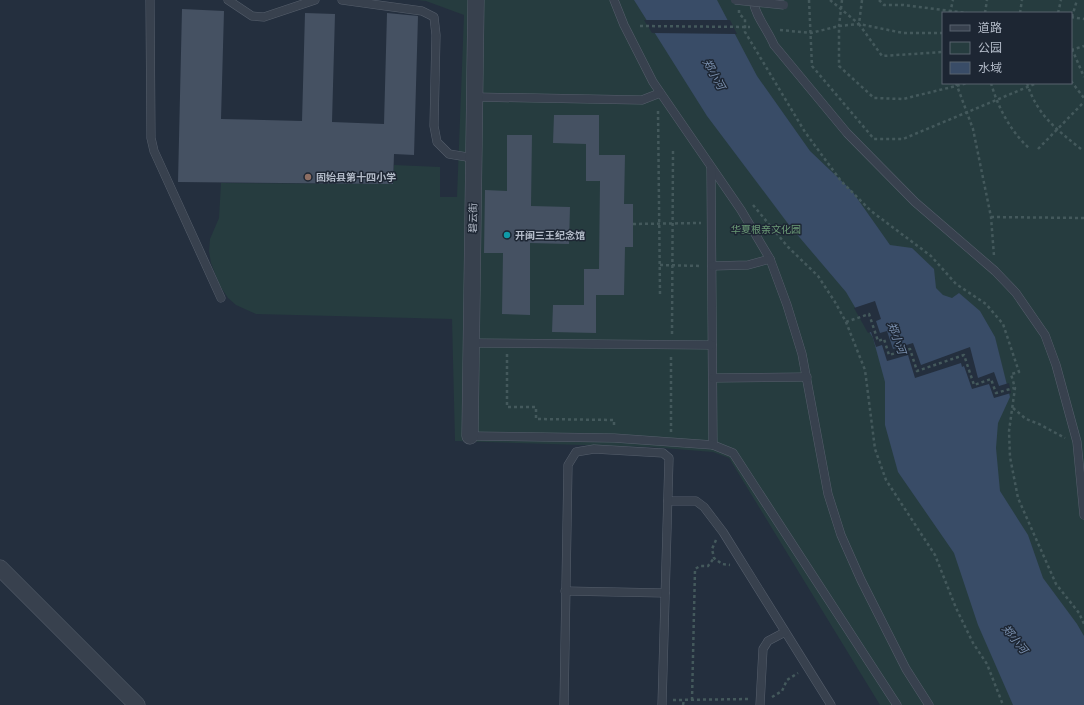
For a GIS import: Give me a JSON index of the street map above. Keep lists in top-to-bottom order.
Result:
{
  "streets": {
    "street": ["碧云街"]
  },
  "water": ["郑小河"],
  "parks": ["华夏根亲文化园"],
  "places": ["固始县第十四小学", "开闽三王纪念馆"],
  "legend": ["道路", "公园", "水域"]
}
